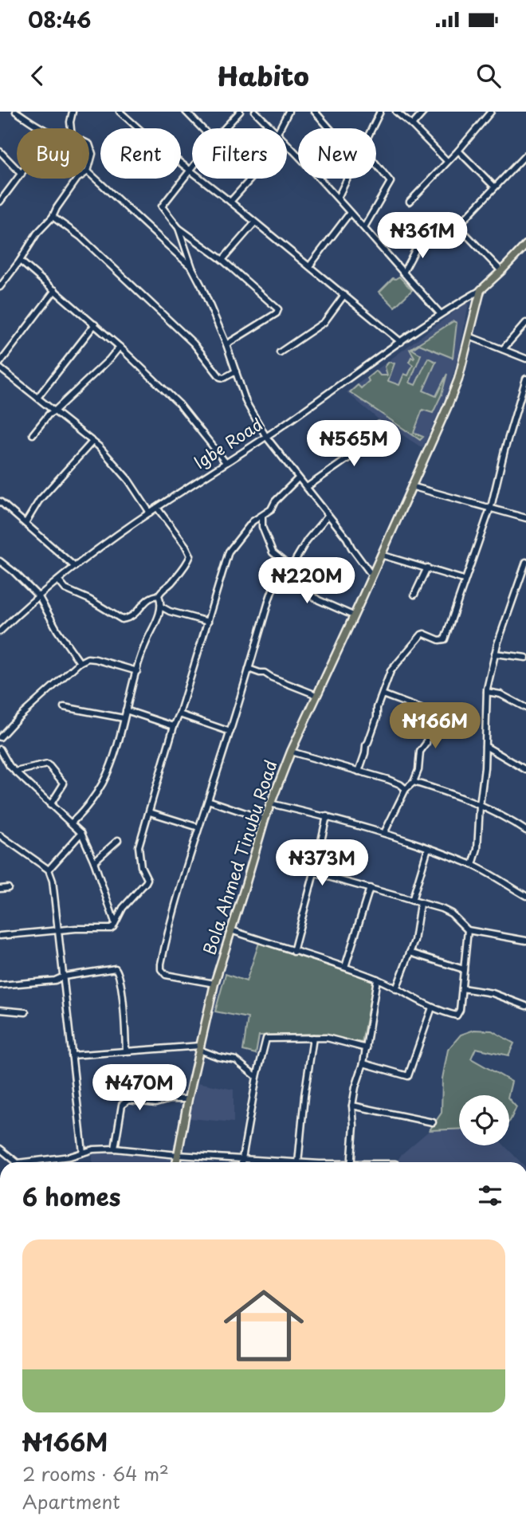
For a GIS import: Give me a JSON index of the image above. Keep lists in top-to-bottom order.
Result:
{
  "streets": {
    "main road": ["Bola Ahmed Tinubu Road"],
    "street": ["Igbe Road"]
  },
  "crossings": [
    ["Igbe Road", "Bola Ahmed Tinubu Road"]
  ],
  "page": {
    "status": "08:46",
    "header": "Habito",
    "chip": [
      "Buy",
      "Rent",
      "Filters",
      "New"
    ],
    "price": [
      "₦361M",
      "₦565M",
      "₦220M",
      "₦166M",
      "₦373M",
      "₦470M"
    ],
    "heading": "6 homes",
    "list": [
      {
        "name": "₦166M",
        "note": "2 rooms · 64 m² · Apartment"
      }
    ]
  }
}
